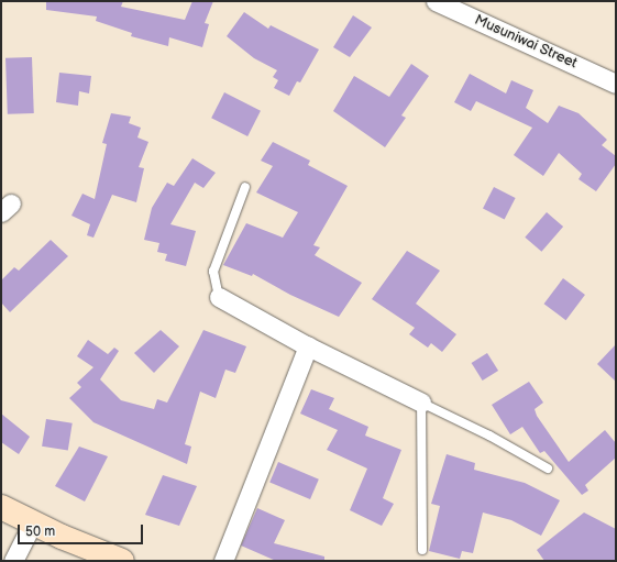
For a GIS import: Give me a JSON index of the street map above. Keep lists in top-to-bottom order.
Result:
{
  "streets": {
    "street": ["Musuniwai Street"]
  },
  "scale_bar": "50 m"
}
